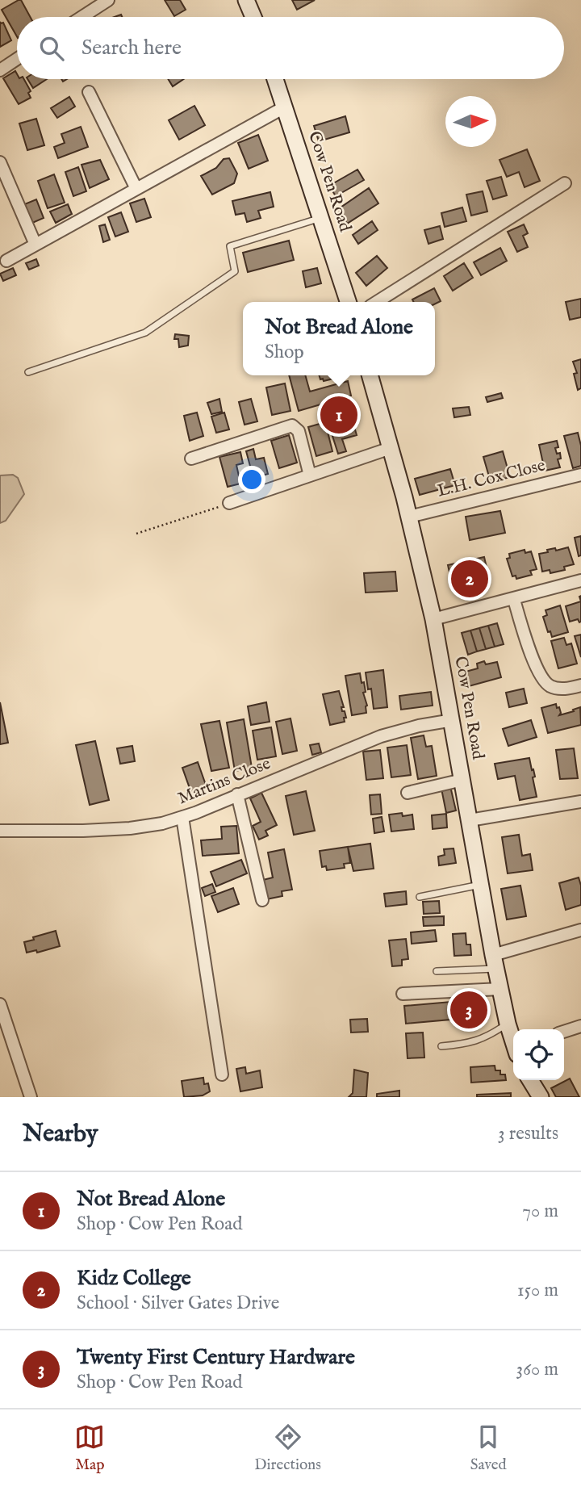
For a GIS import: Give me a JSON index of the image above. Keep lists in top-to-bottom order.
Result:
{
  "streets": {
    "main road": ["Cow Pen Road"],
    "street": ["L.H. Cox Close", "Martins Close"]
  },
  "crossings": [
    ["Cow Pen Road", "L.H. Cox Close"],
    ["Cow Pen Road", "Martins Close"]
  ],
  "north": "right",
  "page": {
    "search": "Search here",
    "popup": ["Not Bread Alone", "Shop"],
    "pins": ["1", "2", "3"],
    "heading": ["Nearby", "3 results"],
    "list": [
      {
        "mark": "1",
        "name": "Not Bread Alone",
        "note": "Shop · Cow Pen Road",
        "value": "70 m"
      },
      {
        "mark": "2",
        "name": "Kidz College",
        "note": "School · Silver Gates Drive",
        "value": "150 m"
      },
      {
        "mark": "3",
        "name": "Twenty First Century Hardware",
        "note": "Shop · Cow Pen Road",
        "value": "360 m"
      }
    ],
    "nav": ["Map", "Directions", "Saved"]
  }
}
